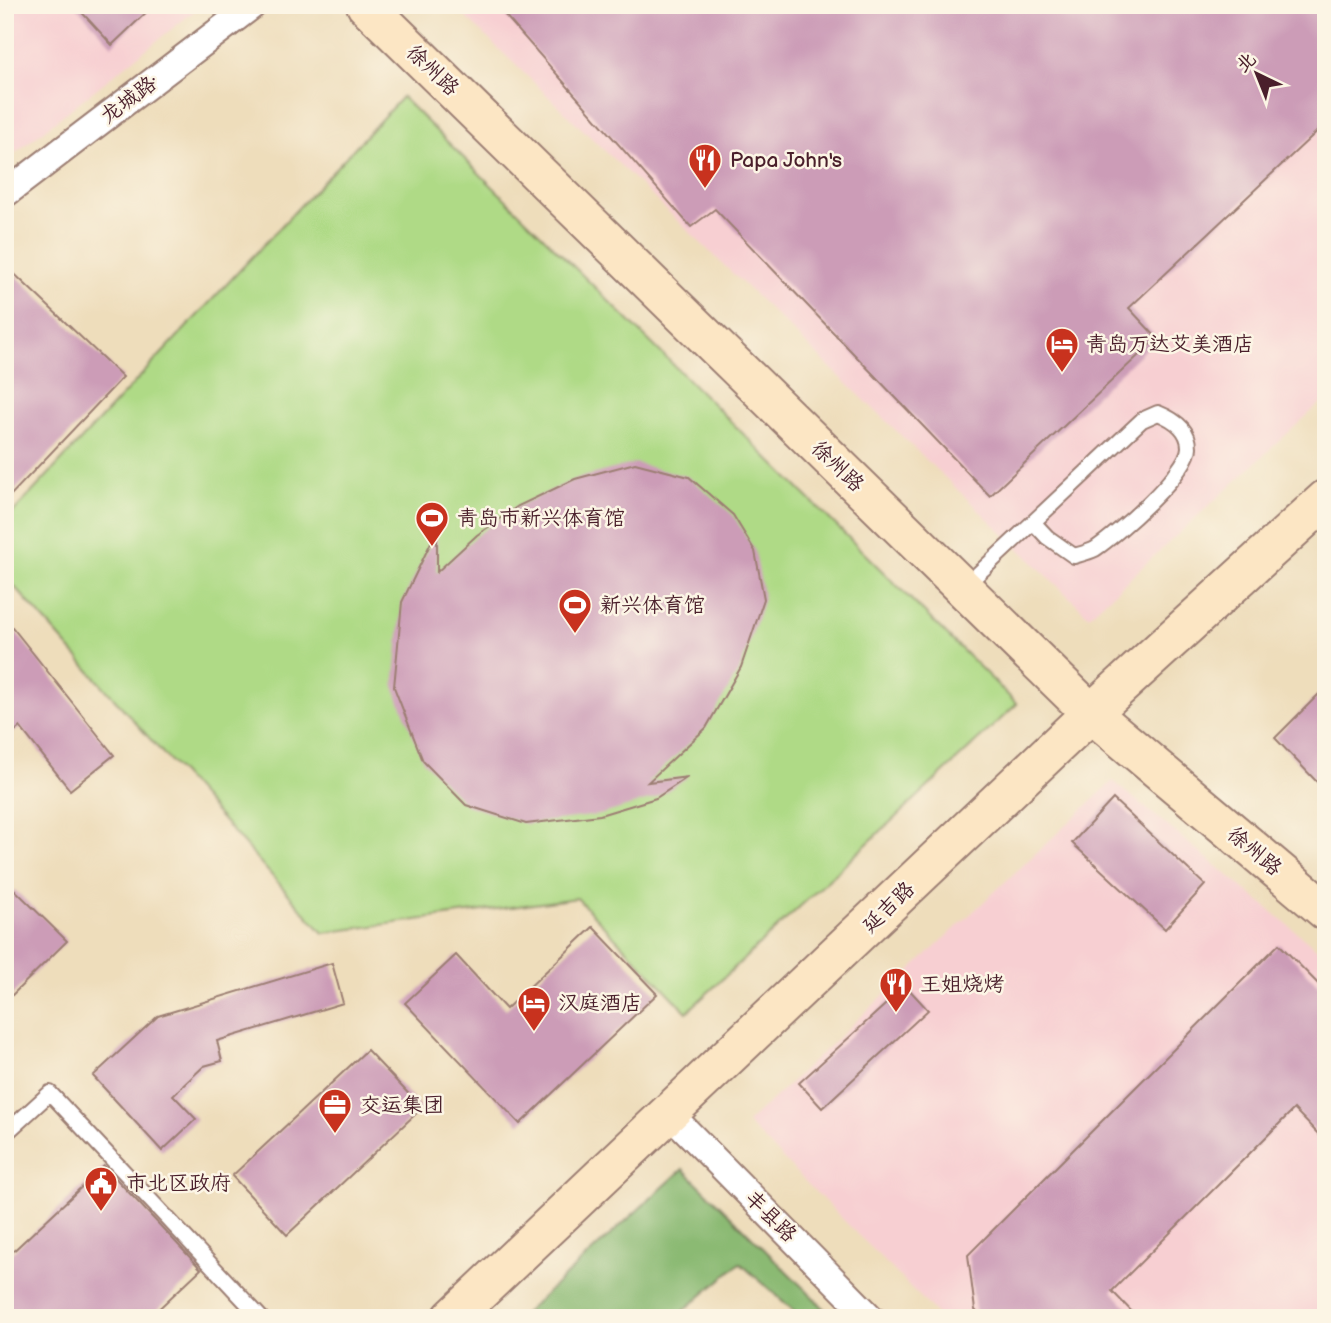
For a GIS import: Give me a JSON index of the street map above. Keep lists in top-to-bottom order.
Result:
{
  "streets": {
    "street": [
      "徐州路",
      "龙城路·",
      "延吉路",
      "丰县路"
    ]
  },
  "crossings": [
    ["徐州路", "延吉路"],
    ["延吉路", "丰县路"]
  ],
  "places": {
    "restaurant": ["Papa John's", "王姐烧烤"],
    "hotel": ["青岛万达艾美酒店", "汉庭酒店"],
    "sports": ["青岛市新兴体育馆", "新兴体育馆"],
    "office": ["交运集团"],
    "public building": ["市北区政府"]
  },
  "north": "top left"
}
